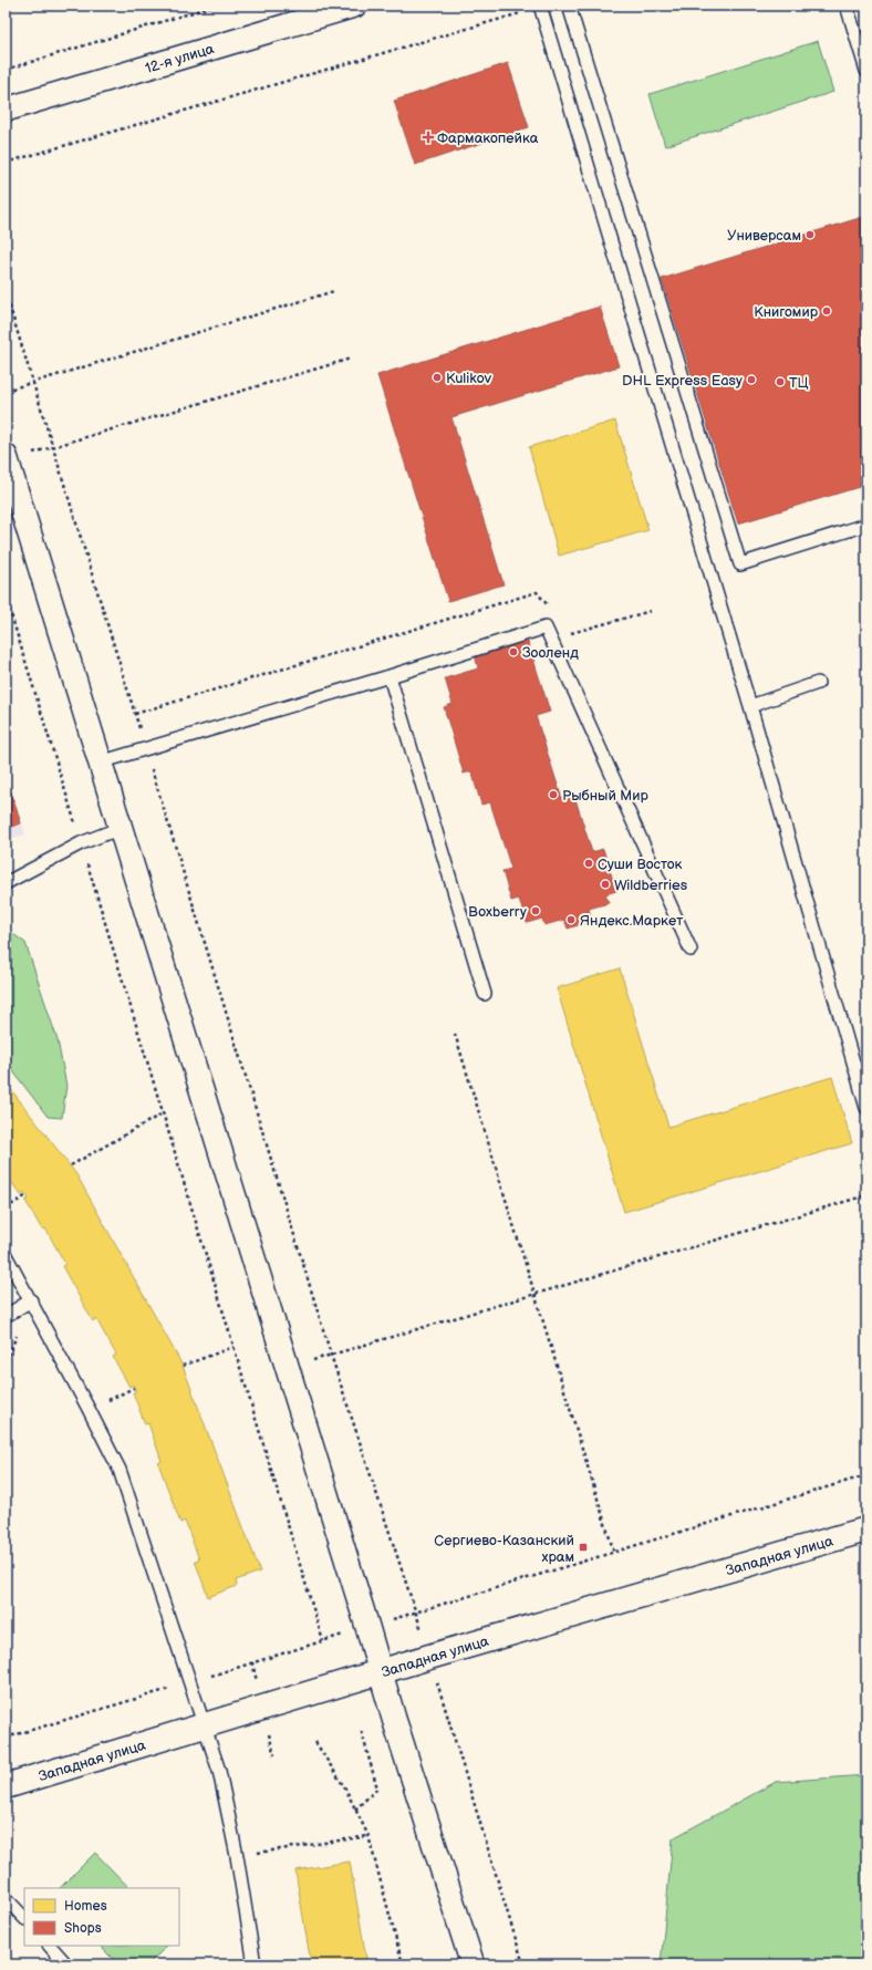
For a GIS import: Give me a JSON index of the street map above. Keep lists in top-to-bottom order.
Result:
{
  "streets": {
    "street": ["12-я улица", "Западная улица"]
  },
  "places": {
    "health": ["Фармакопейка"],
    "other": [
      "Универсам",
      "Книгомир",
      "Kulikov",
      "DHL Express Easy",
      "ТЦ",
      "Зооленд",
      "Рыбный Мир",
      "Суши Восток",
      "Wildberries",
      "Boxberry",
      "Яндекс.Маркет"
    ],
    "transit": ["Сергиево-Казанский храм"]
  },
  "legend": ["Homes", "Shops"]
}
